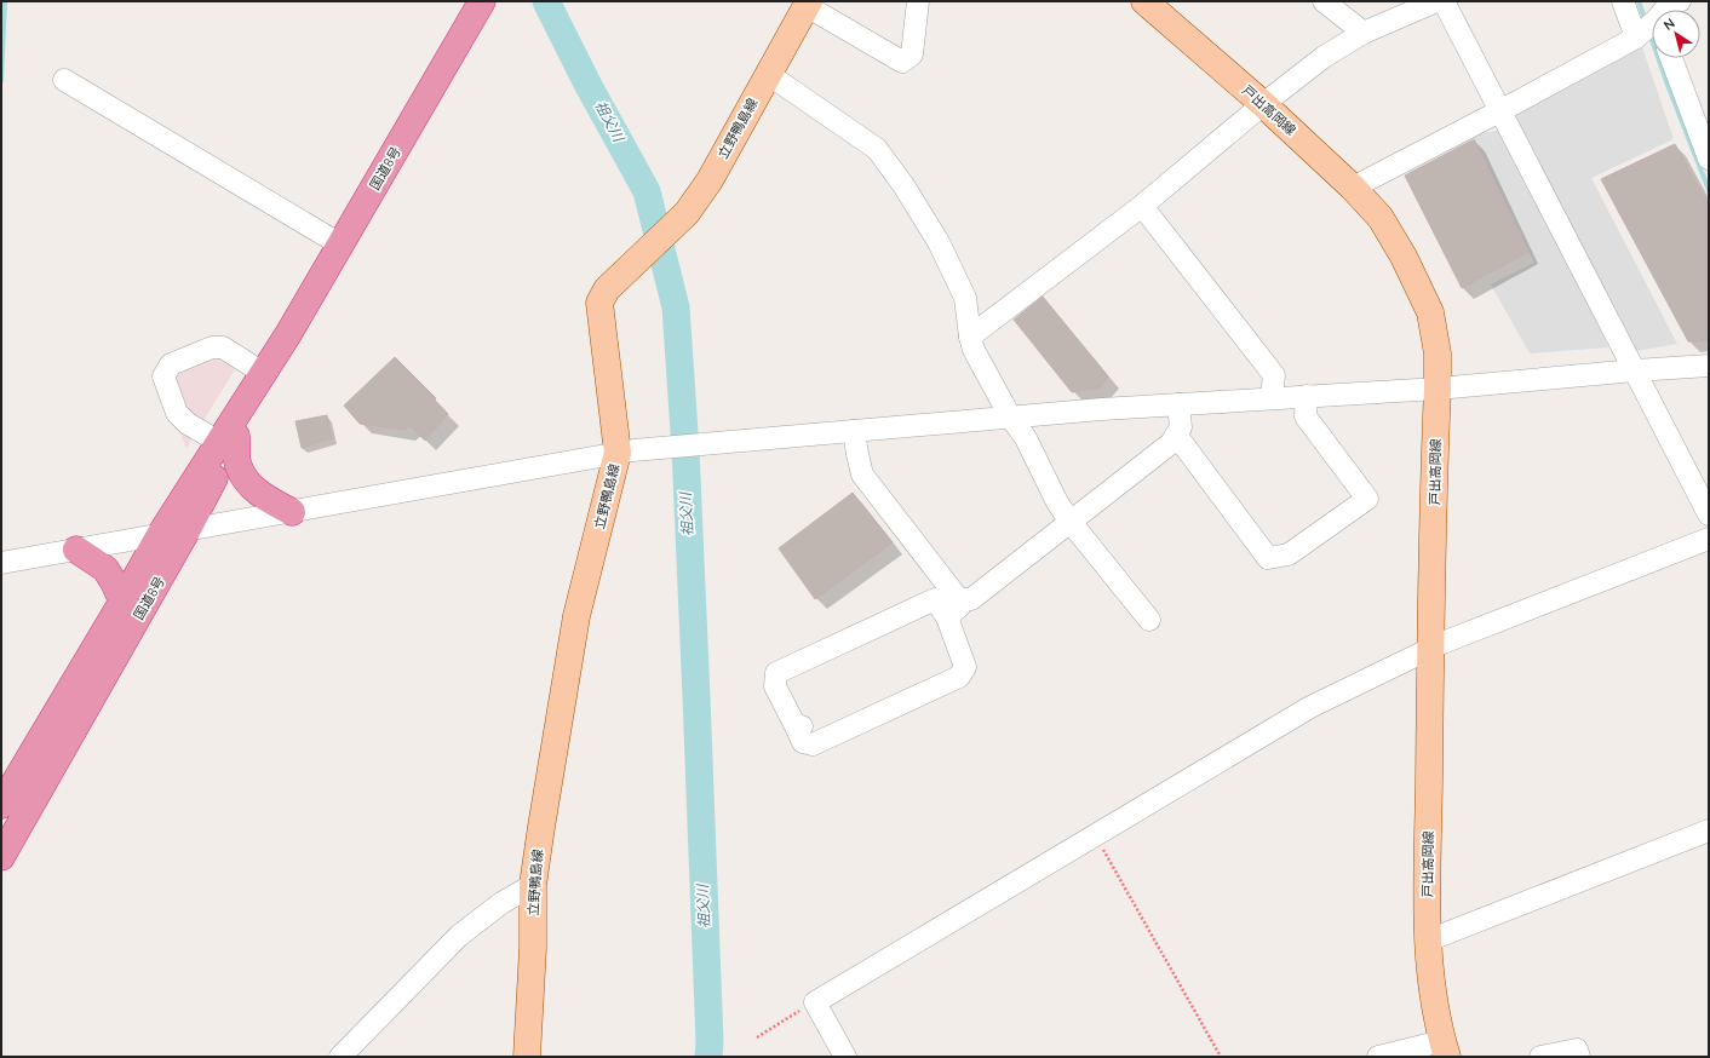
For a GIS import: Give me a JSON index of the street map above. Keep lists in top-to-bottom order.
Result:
{
  "streets": {
    "highway": ["国道8号"],
    "main road": ["戸出高岡線", "立野鴨島線"]
  },
  "water": ["祖父川"],
  "north": "top left"
}
